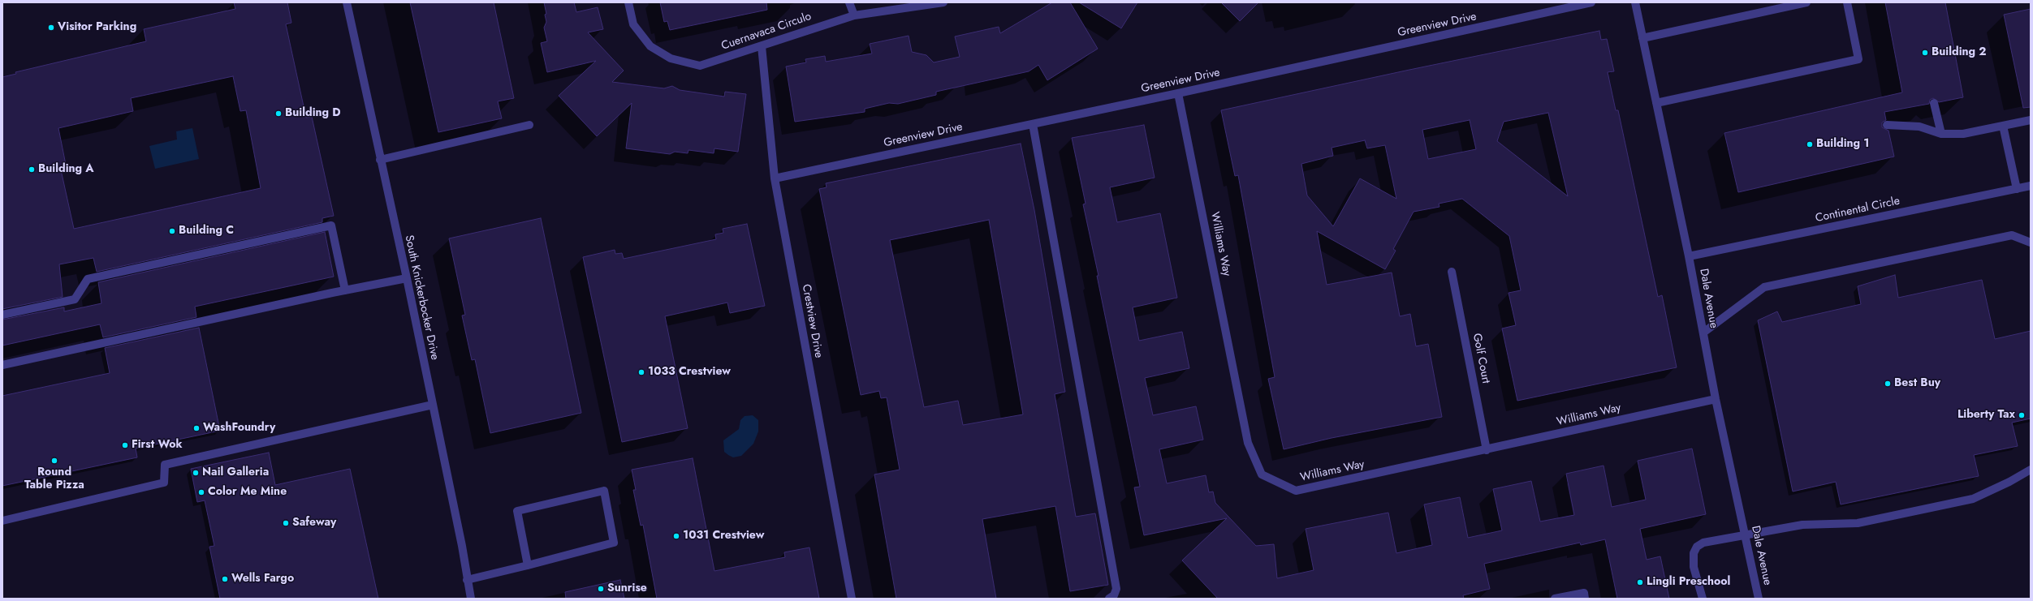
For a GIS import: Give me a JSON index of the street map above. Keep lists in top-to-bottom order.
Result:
{
  "streets": {
    "street": [
      "Greenview Drive",
      "Cuernavaca Circulo",
      "Continental Circle",
      "Williams Way",
      "South Knickerbocker Drive",
      "Dale Avenue",
      "Crestview Drive",
      "Golf Court"
    ]
  },
  "crossings": [
    ["Greenview Drive", "Williams Way"],
    ["Greenview Drive", "Crestview Drive"],
    ["Cuernavaca Circulo", "Crestview Drive"],
    ["Continental Circle", "Dale Avenue"],
    ["Williams Way", "Dale Avenue"],
    ["Williams Way", "Golf Court"]
  ],
  "places": [
    "Visitor Parking",
    "Building 2",
    "Building D",
    "Building 1",
    "Building A",
    "Building C",
    "1033 Crestview",
    "Best Buy",
    "Liberty Tax",
    "WashFoundry",
    "First Wok",
    "Round Table Pizza",
    "Nail Galleria",
    "Color Me Mine",
    "Safeway",
    "1031 Crestview",
    "Wells Fargo",
    "Lingli Preschool",
    "Sunrise"
  ]
}
